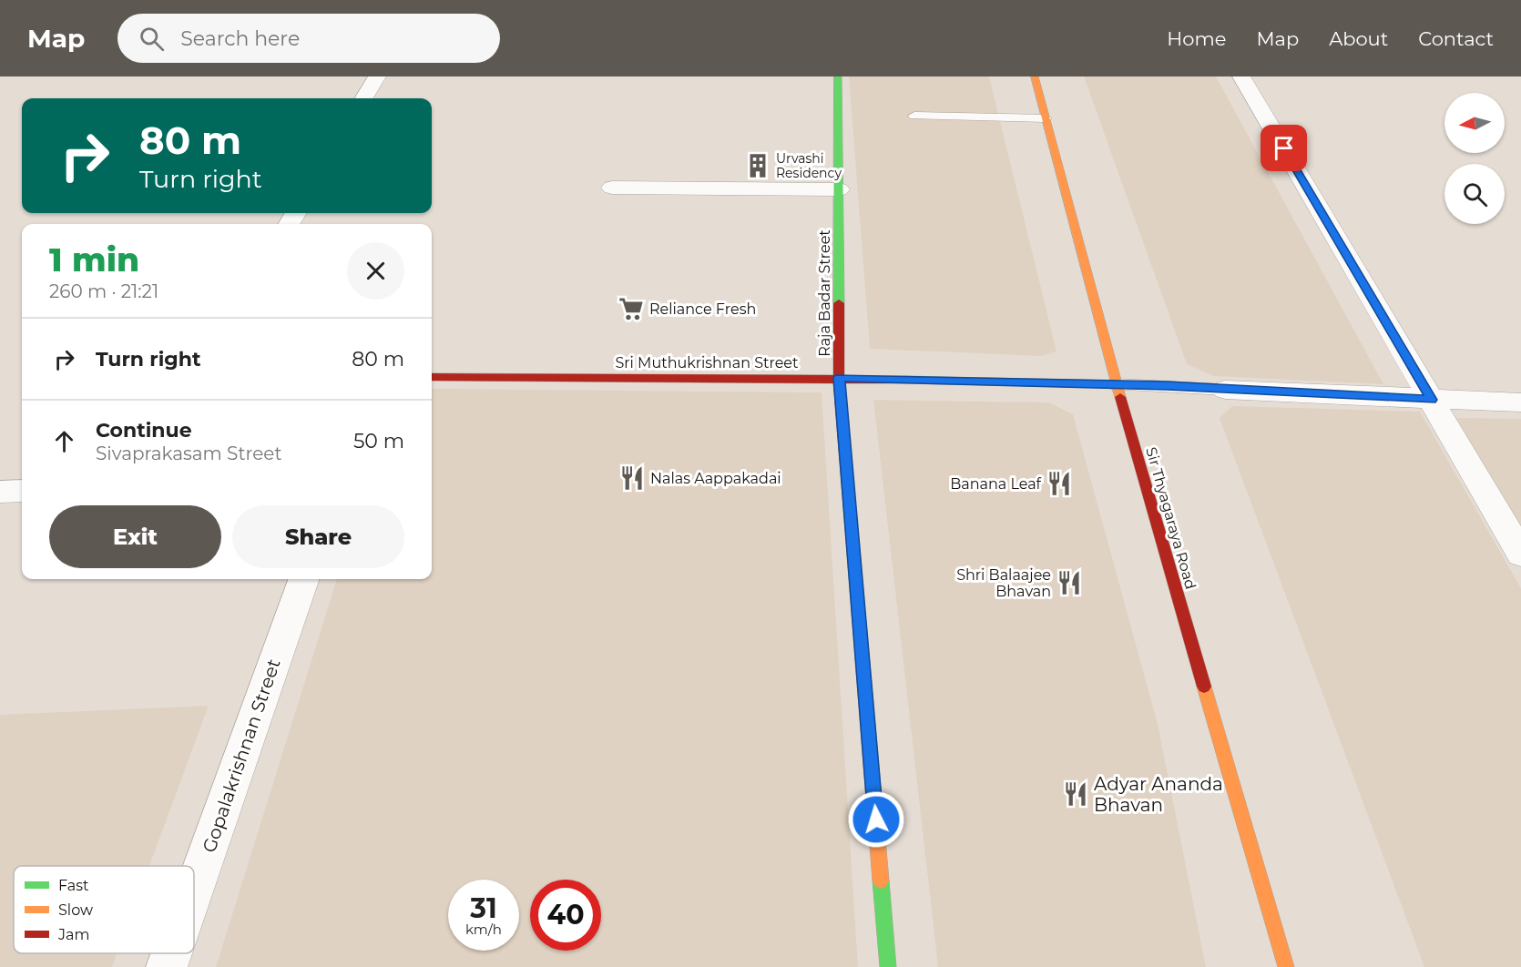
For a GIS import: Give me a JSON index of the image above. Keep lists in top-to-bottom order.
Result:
{
  "streets": {
    "street": [
      "Raja Badar Street",
      "Sri Muthukrishnan Street",
      "Sir Thyagaraya Road",
      "Gopalakrishnan Street"
    ]
  },
  "crossings": [
    ["Raja Badar Street", "Sri Muthukrishnan Street"],
    ["Sri Muthukrishnan Street", "Sir Thyagaraya Road"]
  ],
  "places": {
    "building": ["Urvashi Residency"],
    "supermarket": ["Reliance Fresh"],
    "restaurant": [
      "Nalas Aappakadai",
      "Banana Leaf",
      "Shri Balaajee Bhavan",
      "Adyar Ananda Bhavan"
    ]
  },
  "legend": ["Fast", "Slow", "Jam"],
  "north": "left",
  "page": {
    "header": "Map",
    "search": "Search here",
    "nav": [
      "Home",
      "Map",
      "About",
      "Contact"
    ],
    "turn": ["80 m", "Turn right"],
    "heading": ["1 min", "260 m · 21:21"],
    "list": [
      {
        "name": "Turn right",
        "value": "80 m"
      },
      {
        "name": "Continue",
        "note": "Sivaprakasam Street",
        "value": "50 m"
      }
    ],
    "buttons": ["Exit", "Share"],
    "speed": "31 km/h",
    "limit": "40"
  }
}
